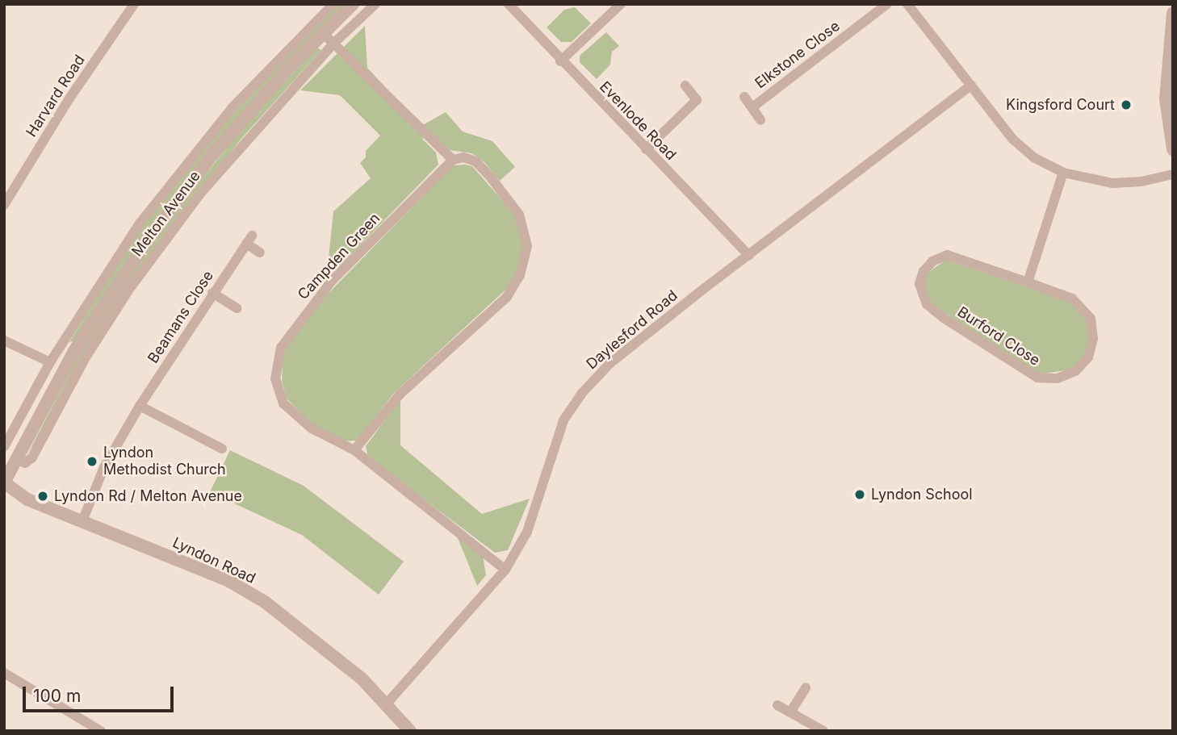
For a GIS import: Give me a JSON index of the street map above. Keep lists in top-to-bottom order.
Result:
{
  "streets": {
    "street": [
      "Elkstone Close",
      "Harvard Road",
      "Evenlode Road",
      "Melton Avenue",
      "Campden Green",
      "Beamans Close",
      "Daylesford Road",
      "Burford Close",
      "Lyndon Road"
    ]
  },
  "crossings": [
    ["Evenlode Road", "Daylesford Road"],
    ["Melton Avenue", "Lyndon Road"],
    ["Campden Green", "Daylesford Road"],
    ["Beamans Close", "Lyndon Road"],
    ["Daylesford Road", "Lyndon Road"]
  ],
  "places": [
    "Kingsford Court",
    "Lyndon Methodist Church",
    "Lyndon School",
    "Lyndon Rd / Melton Avenue"
  ],
  "scale_bar": "100 m"
}
